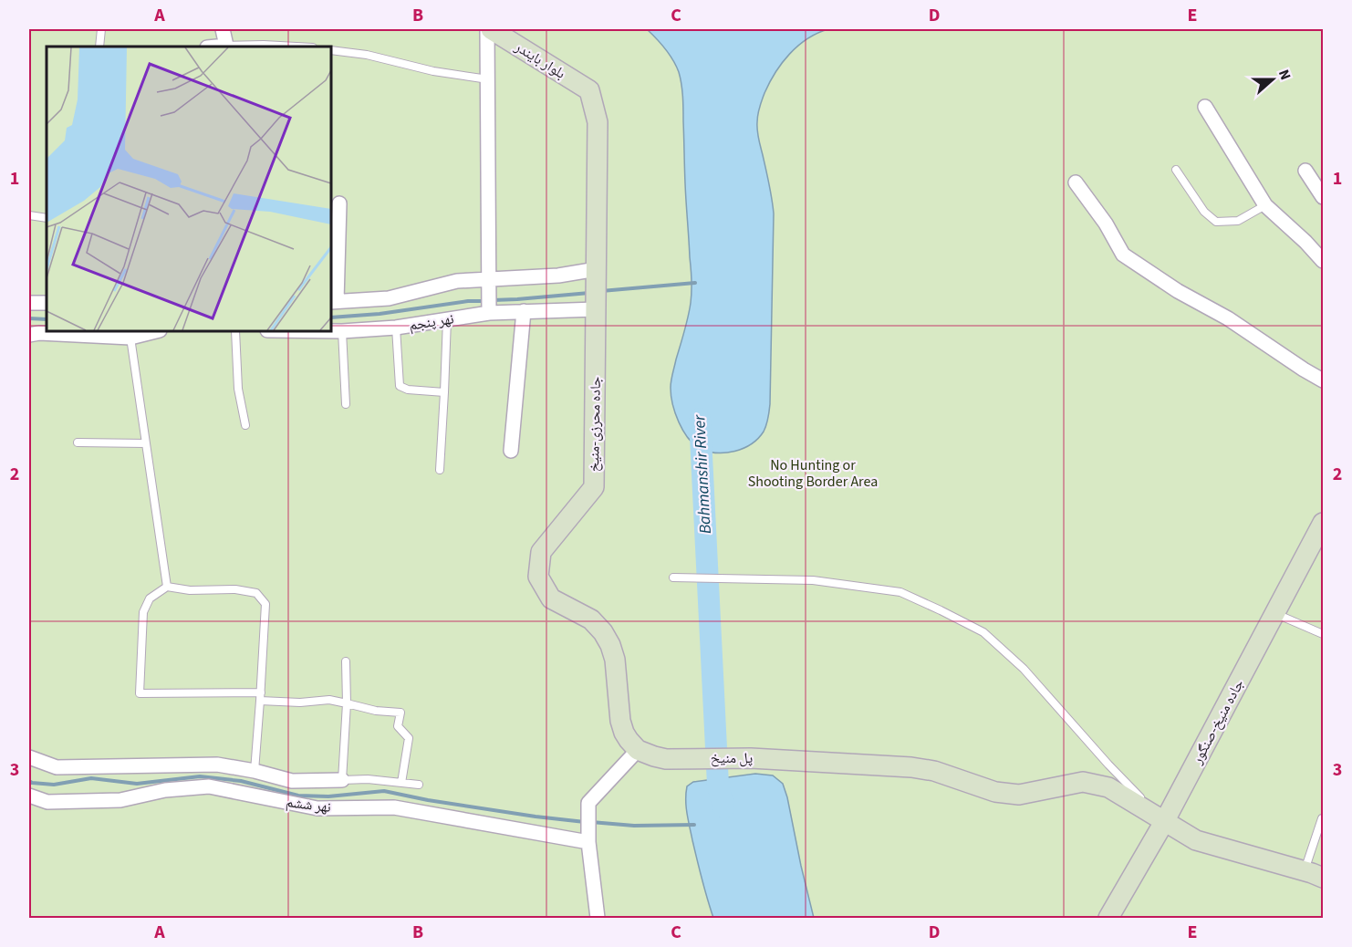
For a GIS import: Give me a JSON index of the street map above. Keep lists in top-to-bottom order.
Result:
{
  "streets": {
    "main road": [
      "بلوار بایندر",
      "جاده محرزی-منیخ",
      "جاده منیخ-صنگور",
      "پل منیخ"
    ],
    "street": ["نهر پنجم", "نهر ششم"]
  },
  "crossings": [
    ["بلوار بایندر", "جاده محرزی-منیخ"],
    ["نهر پنجم", "جاده محرزی-منیخ"],
    ["جاده محرزی-منیخ", "پل منیخ"],
    ["جاده منیخ-صنگور", "پل منیخ"]
  ],
  "water": ["Bahmanshir River"],
  "parks": ["No Hunting or Shooting Border Area"],
  "north": "right",
  "grid": {
    "columns": [
      "A",
      "B",
      "C",
      "D",
      "E"
    ],
    "rows": ["1", "2", "3"]
  }
}
